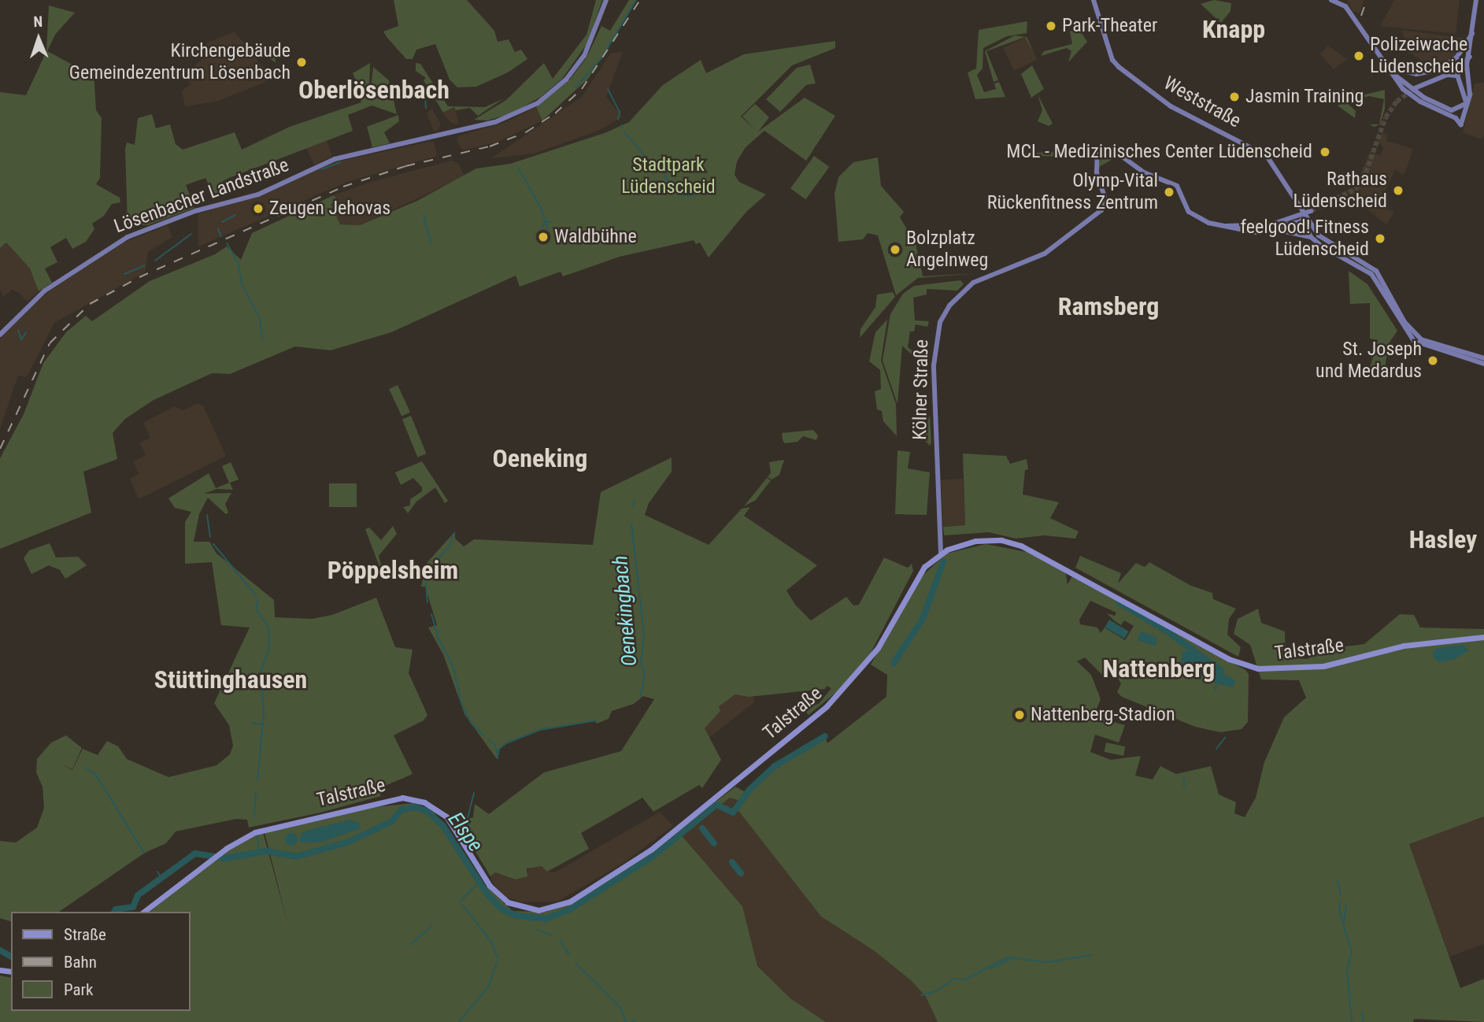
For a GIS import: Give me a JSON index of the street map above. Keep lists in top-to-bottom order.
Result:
{
  "streets": {
    "main road": [
      "Weststraße",
      "Lösenbacher Landstraße",
      "Kölner Straße",
      "Talstraße"
    ]
  },
  "crossings": [
    ["Weststraße", "Kölner Straße"],
    ["Kölner Straße", "Talstraße"]
  ],
  "districts": [
    "Knapp",
    "Oberlösenbach",
    "Ramsberg",
    "Oeneking",
    "Hasley",
    "Pöppelsheim",
    "Nattenberg",
    "Stüttinghausen"
  ],
  "water": ["Oenekingbach", "Elspe"],
  "parks": ["Stadtpark Lüdenscheid"],
  "places": [
    "Park-Theater",
    "Polizeiwache Lüdenscheid",
    "Kirchengebäude Gemeindezentrum Lösenbach",
    "Jasmin Training",
    "MCL - Medizinisches Center Lüdenscheid",
    "Rathaus Lüdenscheid",
    "Olymp-Vital Rückenfitness Zentrum",
    "Zeugen Jehovas",
    "Waldbühne",
    "feelgood! Fitness Lüdenscheid",
    "Bolzplatz Angelnweg",
    "St. Joseph und Medardus",
    "Nattenberg-Stadion"
  ],
  "legend": ["Straße", "Bahn", "Park"],
  "north": "top"
}
